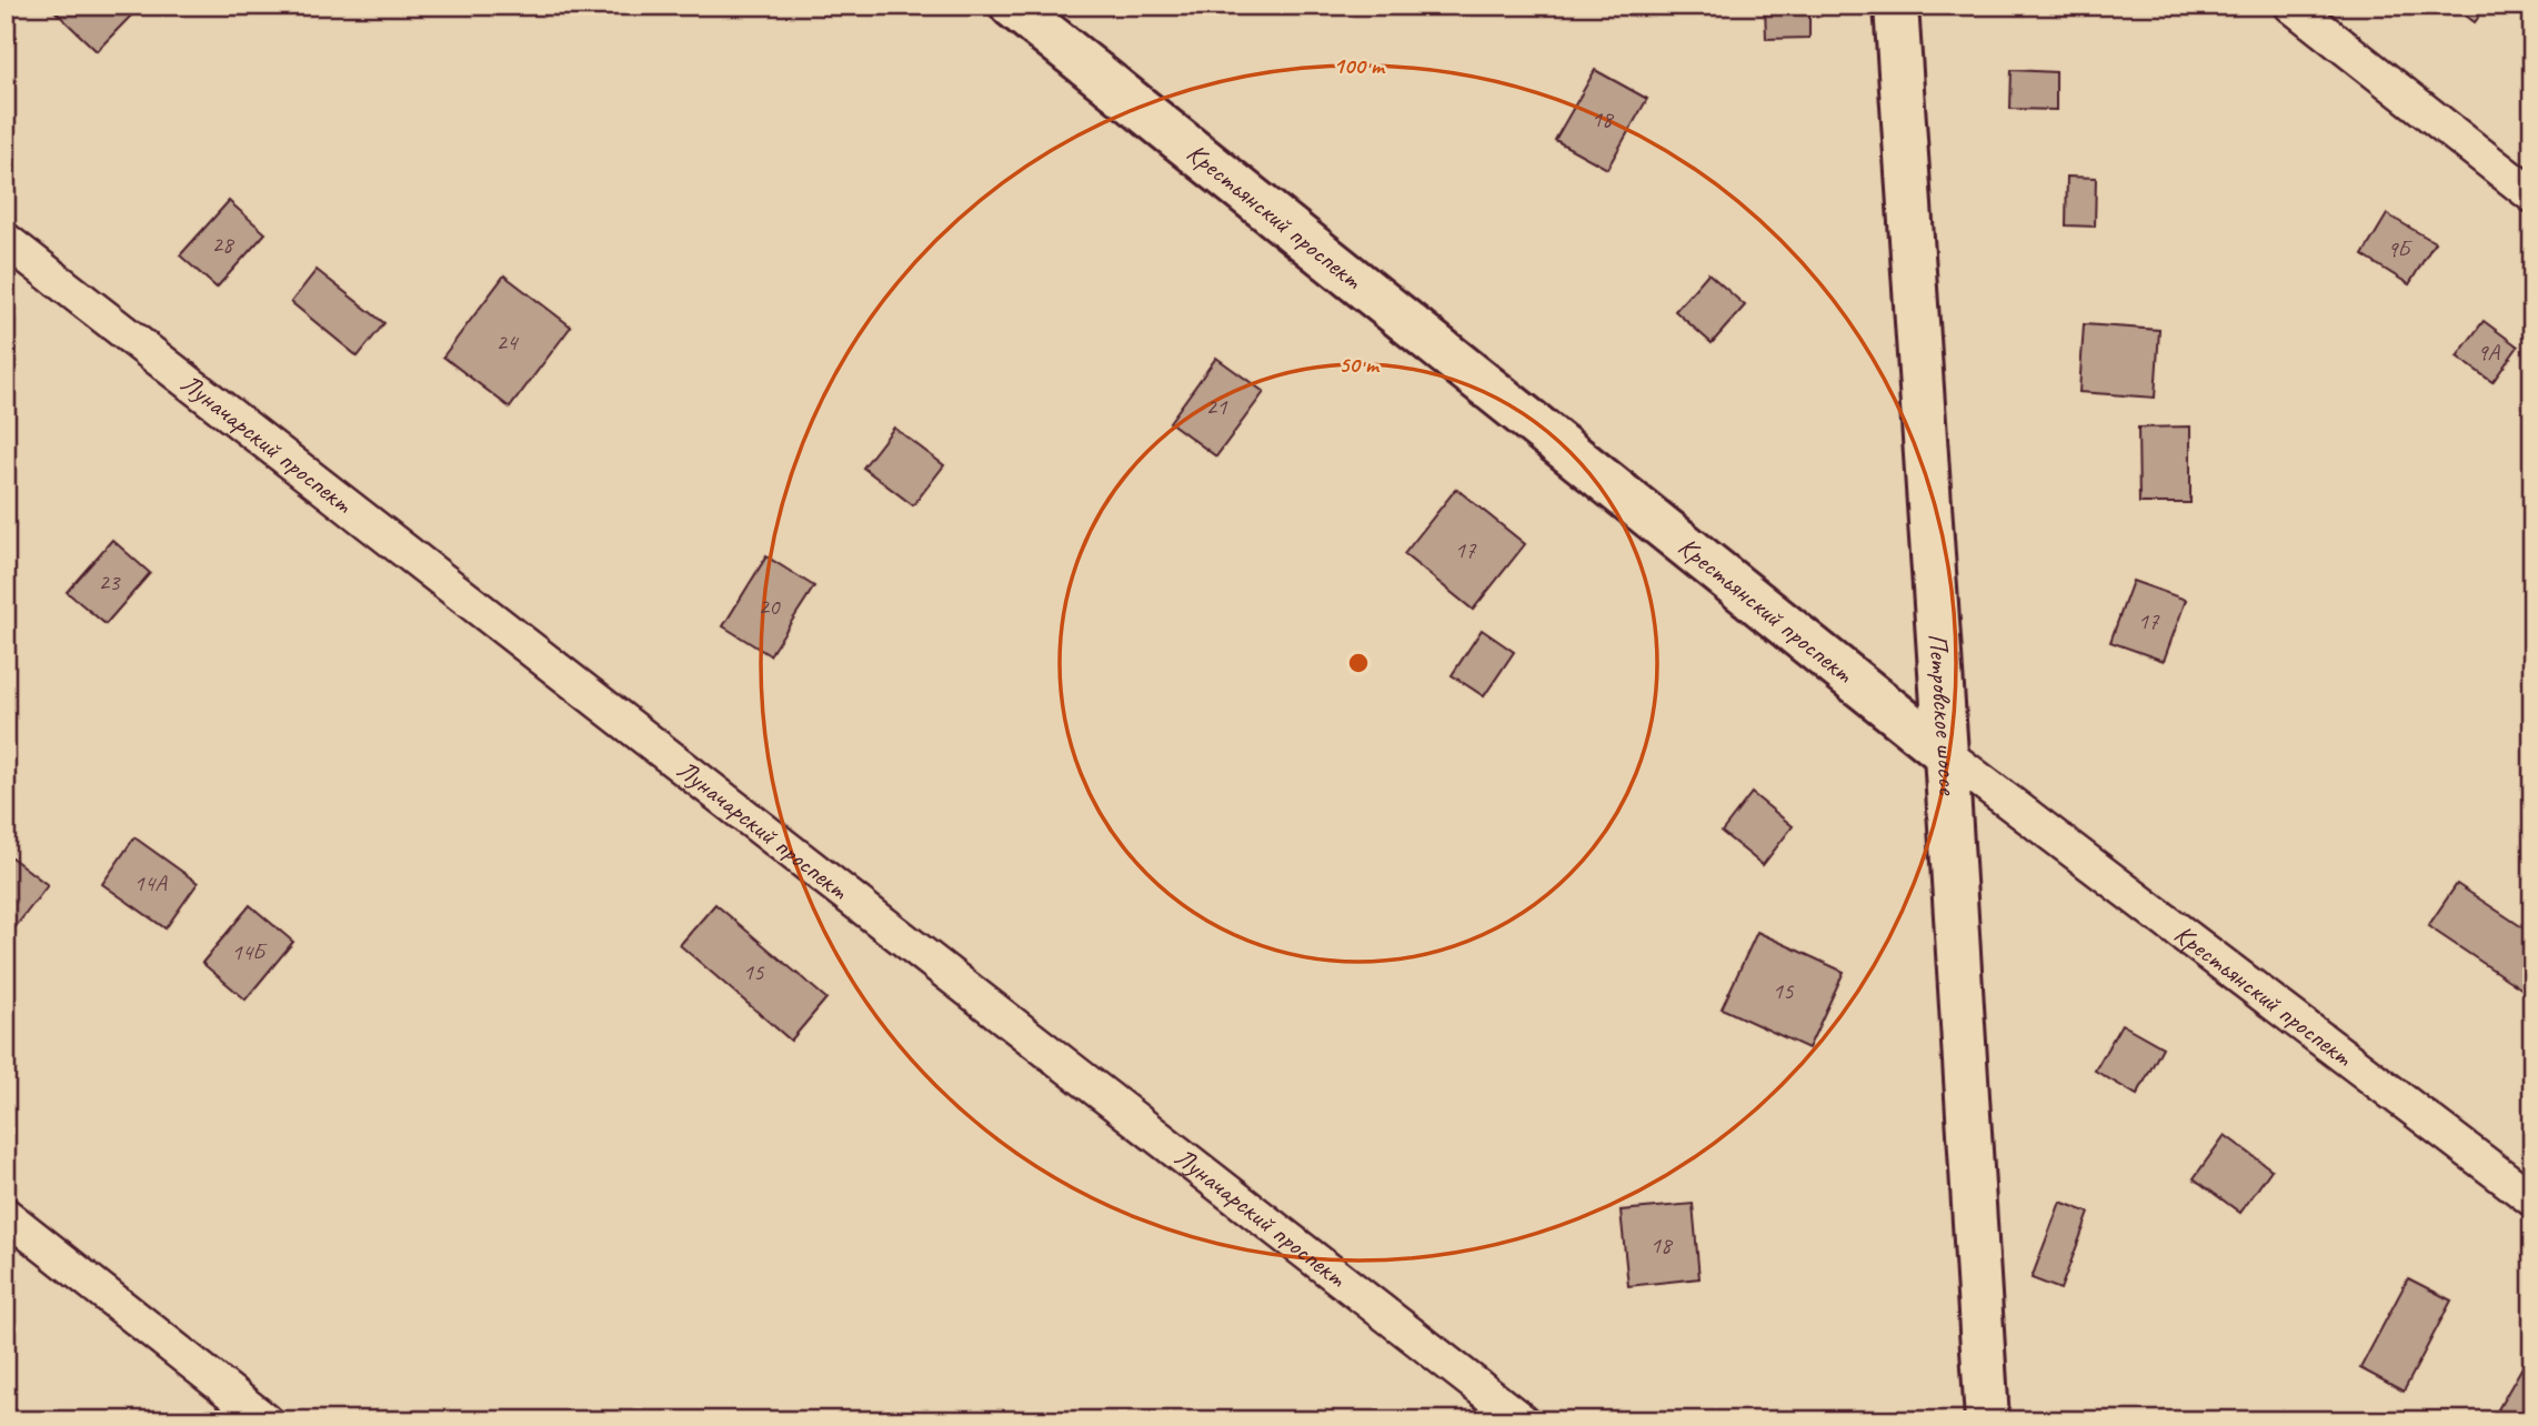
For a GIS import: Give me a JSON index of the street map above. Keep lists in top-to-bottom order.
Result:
{
  "streets": {
    "street": ["Крестьянский проспект", "Луначарский проспект", "Петровское шоссе"]
  },
  "crossings": [
    ["Крестьянский проспект", "Петровское шоссе"]
  ],
  "house_numbers": [
    "18",
    "28",
    "9Б",
    "24",
    "9А",
    "21",
    "17",
    "23",
    "20",
    "17",
    "14А",
    "14Б",
    "15",
    "15",
    "18"
  ],
  "rings": ["100 m", "50 m"]
}
